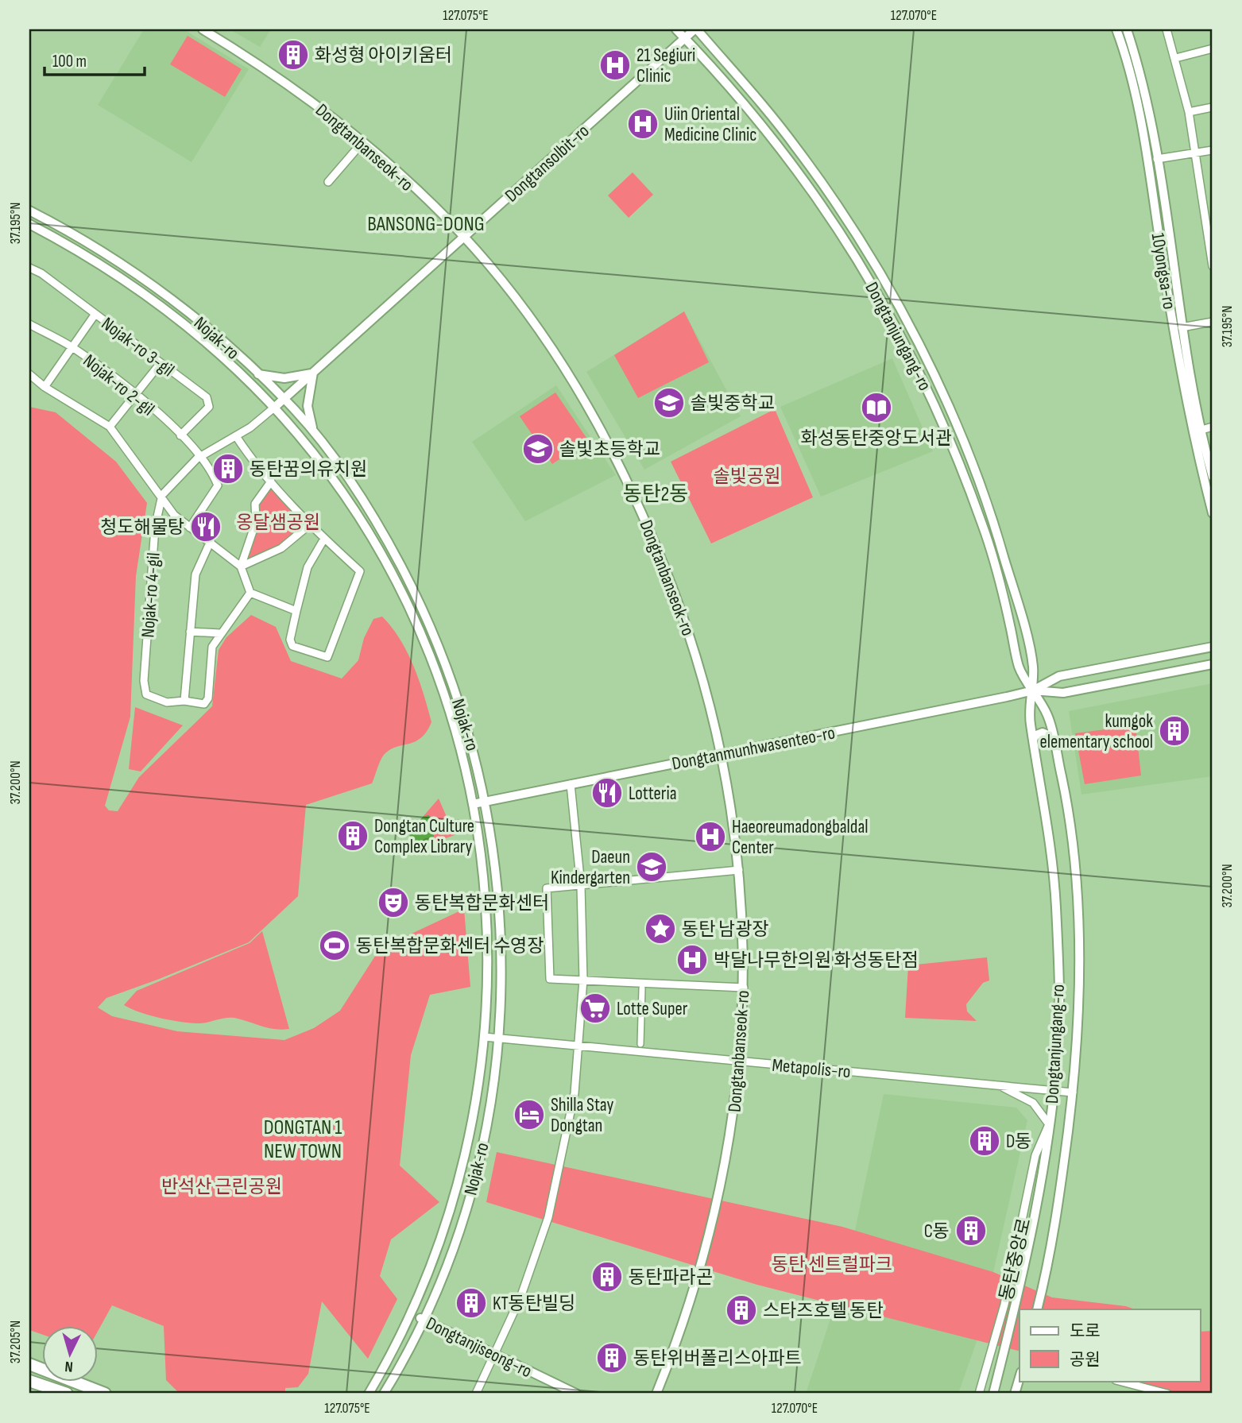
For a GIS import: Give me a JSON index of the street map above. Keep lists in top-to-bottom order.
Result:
{
  "streets": {
    "street": [
      "Dongtanbanseok-ro",
      "Dongtansolbit-ro",
      "10yongsa-ro",
      "Dongtanjungang-ro",
      "Nojak-ro",
      "Nojak-ro 3-gil",
      "Nojak-ro 2-gil",
      "Nojak-ro 4-gil",
      "Dongtanmunhwasenteo-ro",
      "Metapolis-ro",
      "동탄중앙로",
      "Dongtanjiseong-ro"
    ]
  },
  "crossings": [
    ["Dongtanbanseok-ro", "Dongtansolbit-ro"],
    ["Dongtanbanseok-ro", "Dongtanmunhwasenteo-ro"],
    ["Dongtanbanseok-ro", "Metapolis-ro"],
    ["Dongtansolbit-ro", "Dongtanjungang-ro"],
    ["Dongtansolbit-ro", "Nojak-ro"],
    ["Dongtanjungang-ro", "Dongtanmunhwasenteo-ro"],
    ["Dongtanjungang-ro", "Metapolis-ro"],
    ["Dongtanjungang-ro", "동탄중앙로"],
    ["Nojak-ro", "Dongtanmunhwasenteo-ro"],
    ["Nojak-ro", "Metapolis-ro"],
    ["Nojak-ro", "Dongtanjiseong-ro"],
    ["Nojak-ro 3-gil", "Nojak-ro 2-gil"]
  ],
  "districts": ["BANSONG-DONG", "동탄2동", "DONGTAN 1 NEW TOWN"],
  "parks": [
    "솔빛공원",
    "옹달샘공원",
    "반석산 근린공원",
    "동탄 센트럴파크"
  ],
  "places": {
    "building": [
      "화성형 아이키움터",
      "동탄꿈의유치원",
      "kumgok elementary school",
      "Dongtan Culture Complex Library",
      "D동",
      "C동",
      "동탄파라곤",
      "KT동탄빌딩",
      "스타즈호텔 동탄",
      "동탄위버폴리스아파트"
    ],
    "hospital": [
      "21 Segiuri Clinic",
      "Uiin Oriental Medicine Clinic",
      "Haeoreumadongbaldal Center",
      "박달나무한의원 화성동탄점"
    ],
    "school or university": ["솔빛중학교", "솔빛초등학교", "Daeun Kindergarten"],
    "library": ["화성동탄중앙도서관"],
    "restaurant": ["청도해물탕", "Lotteria"],
    "theatre": ["동탄복합문화센터"],
    "place": ["동탄 남광장"],
    "sports": ["동탄복합문화센터 수영장"],
    "supermarket": ["Lotte Super"],
    "hotel": ["Shilla Stay Dongtan"]
  },
  "legend": ["도로", "공원"],
  "scale_bar": "100 m",
  "north": "bottom",
  "coordinates": [
    "127.075°E",
    "127.070°E",
    "37.195°N",
    "37.200°N",
    "37.205°N"
  ]
}
